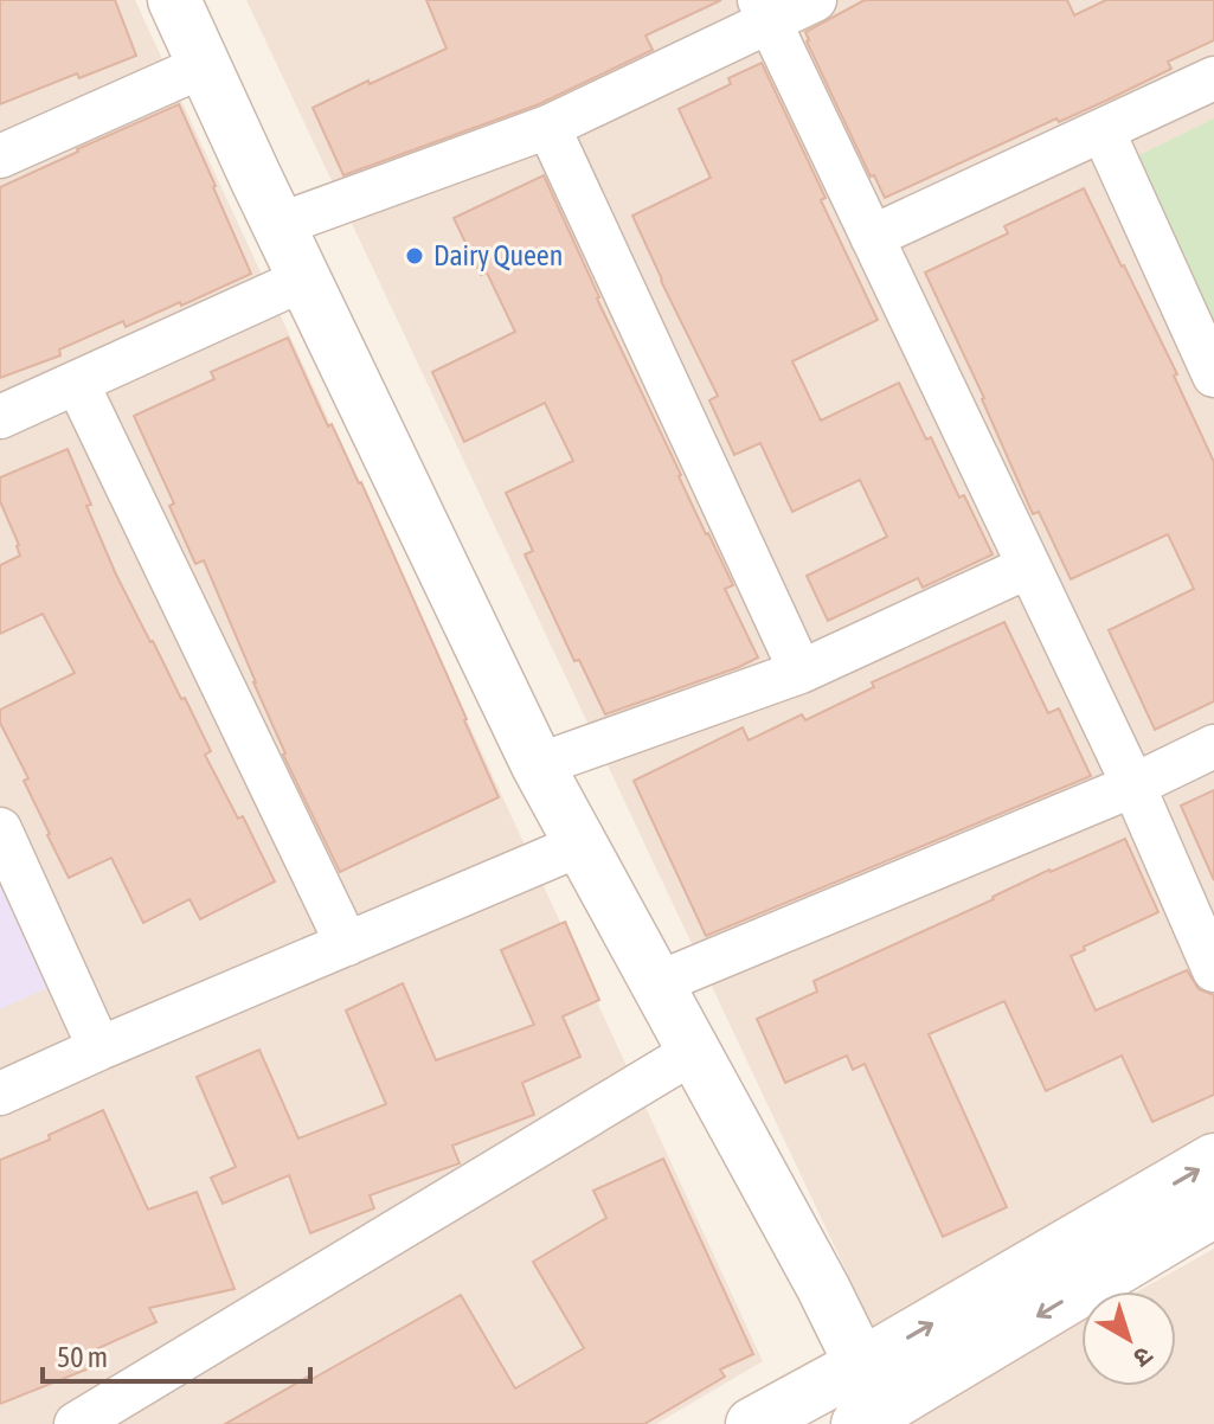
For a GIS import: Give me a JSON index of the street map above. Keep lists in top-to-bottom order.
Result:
{
  "places": ["Dairy Queen"],
  "scale_bar": "50 m",
  "north": "bottom right"
}
